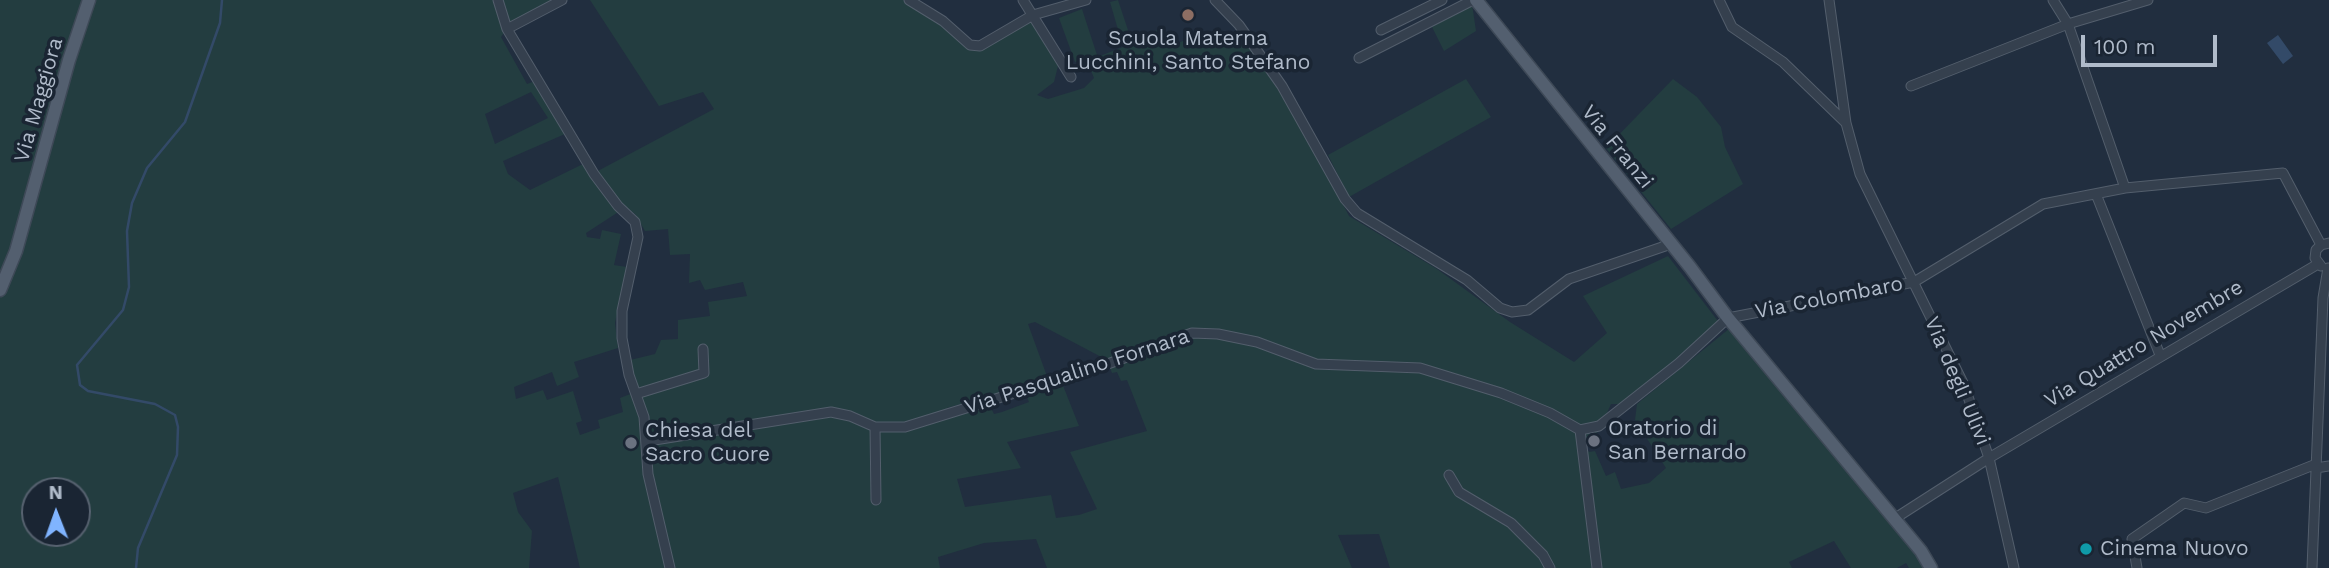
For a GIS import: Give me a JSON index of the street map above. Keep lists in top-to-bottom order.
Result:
{
  "streets": {
    "main road": ["Via Maggiora", "Via Franzi"],
    "street": [
      "Via Colombaro",
      "Via Quattro Novembre",
      "Via Pasqualino Fornara",
      "Via degli Ulivi"
    ]
  },
  "crossings": [
    ["Via Franzi", "Via Colombaro"],
    ["Via Colombaro", "Via Pasqualino Fornara"],
    ["Via Colombaro", "Via degli Ulivi"],
    ["Via Quattro Novembre", "Via degli Ulivi"]
  ],
  "places": [
    "Scuola Materna Lucchini, Santo Stefano",
    "Oratorio di San Bernardo",
    "Chiesa del Sacro Cuore",
    "Cinema Nuovo"
  ],
  "scale_bar": "100 m",
  "north": "top"
}
